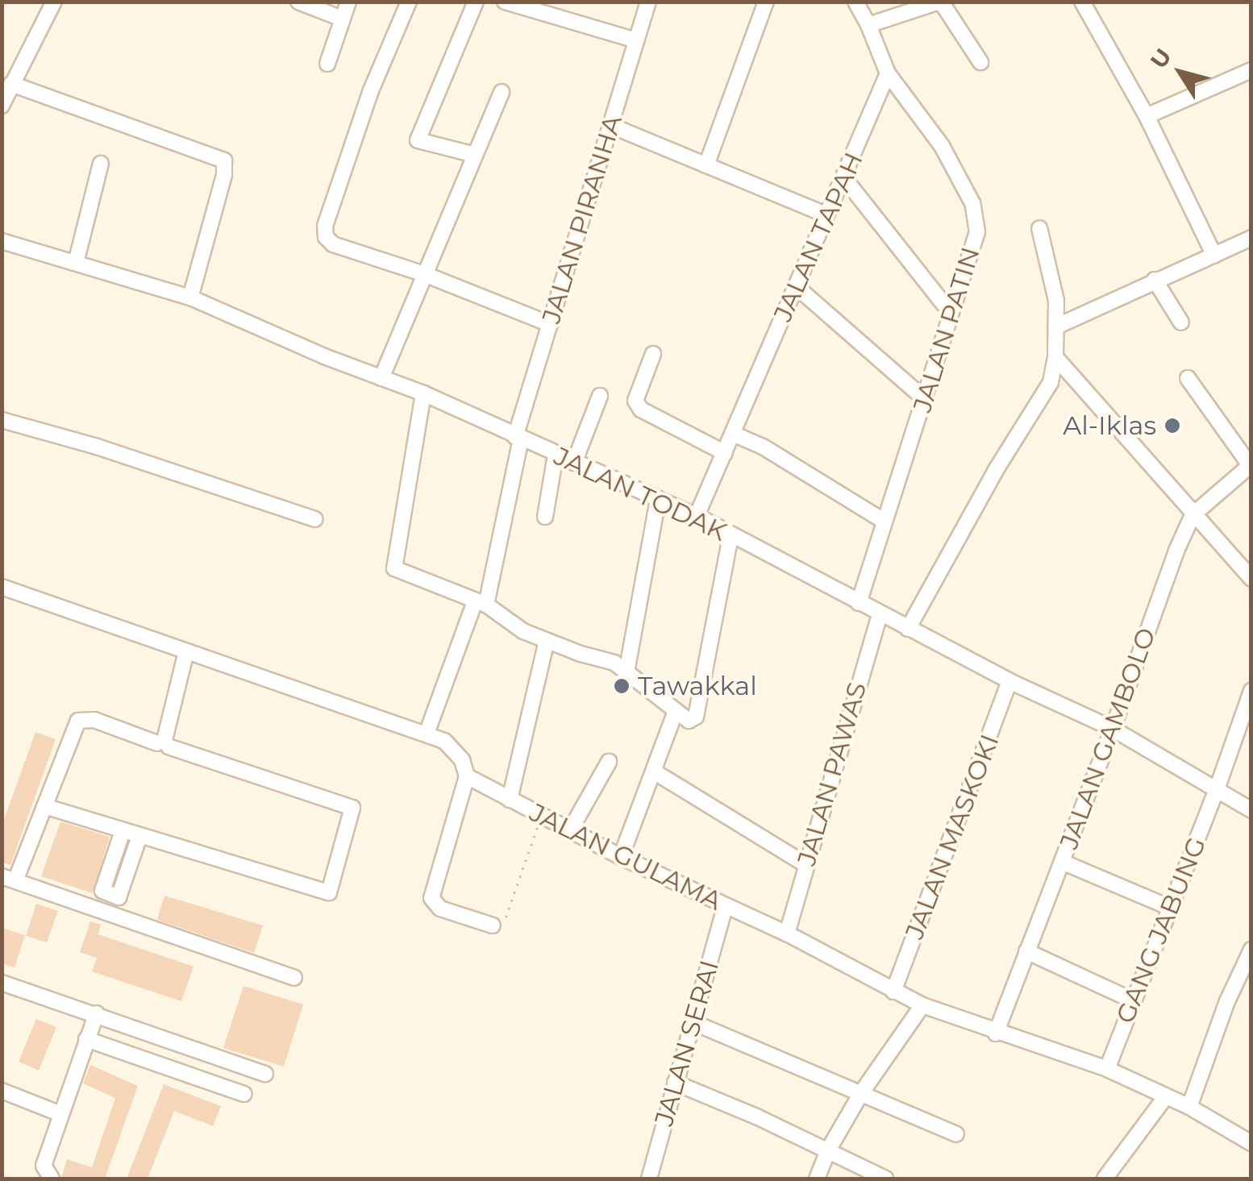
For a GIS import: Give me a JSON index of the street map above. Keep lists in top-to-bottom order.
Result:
{
  "streets": {
    "street": [
      "JALAN PIRANHA",
      "JALAN TAPAH",
      "JALAN PATIN",
      "JALAN TODAK",
      "JALAN GAMBOLO",
      "JALAN PAWAS",
      "JALAN MASKOKI",
      "JALAN GULAMA",
      "GANG JABUNG",
      "JALAN SERAI"
    ]
  },
  "crossings": [
    ["JALAN PIRANHA", "JALAN TODAK"],
    ["JALAN PIRANHA", "JALAN GULAMA"],
    ["JALAN TAPAH", "JALAN PATIN"],
    ["JALAN TAPAH", "JALAN TODAK"],
    ["JALAN PATIN", "JALAN TODAK"],
    ["JALAN TODAK", "JALAN GAMBOLO"],
    ["JALAN TODAK", "JALAN PAWAS"],
    ["JALAN TODAK", "JALAN MASKOKI"],
    ["JALAN TODAK", "GANG JABUNG"],
    ["JALAN GAMBOLO", "JALAN GULAMA"],
    ["JALAN PAWAS", "JALAN GULAMA"],
    ["JALAN MASKOKI", "JALAN GULAMA"],
    ["JALAN GULAMA", "GANG JABUNG"],
    ["JALAN GULAMA", "JALAN SERAI"]
  ],
  "places": ["Al-Iklas", "Tawakkal"],
  "north": "top left"
}
